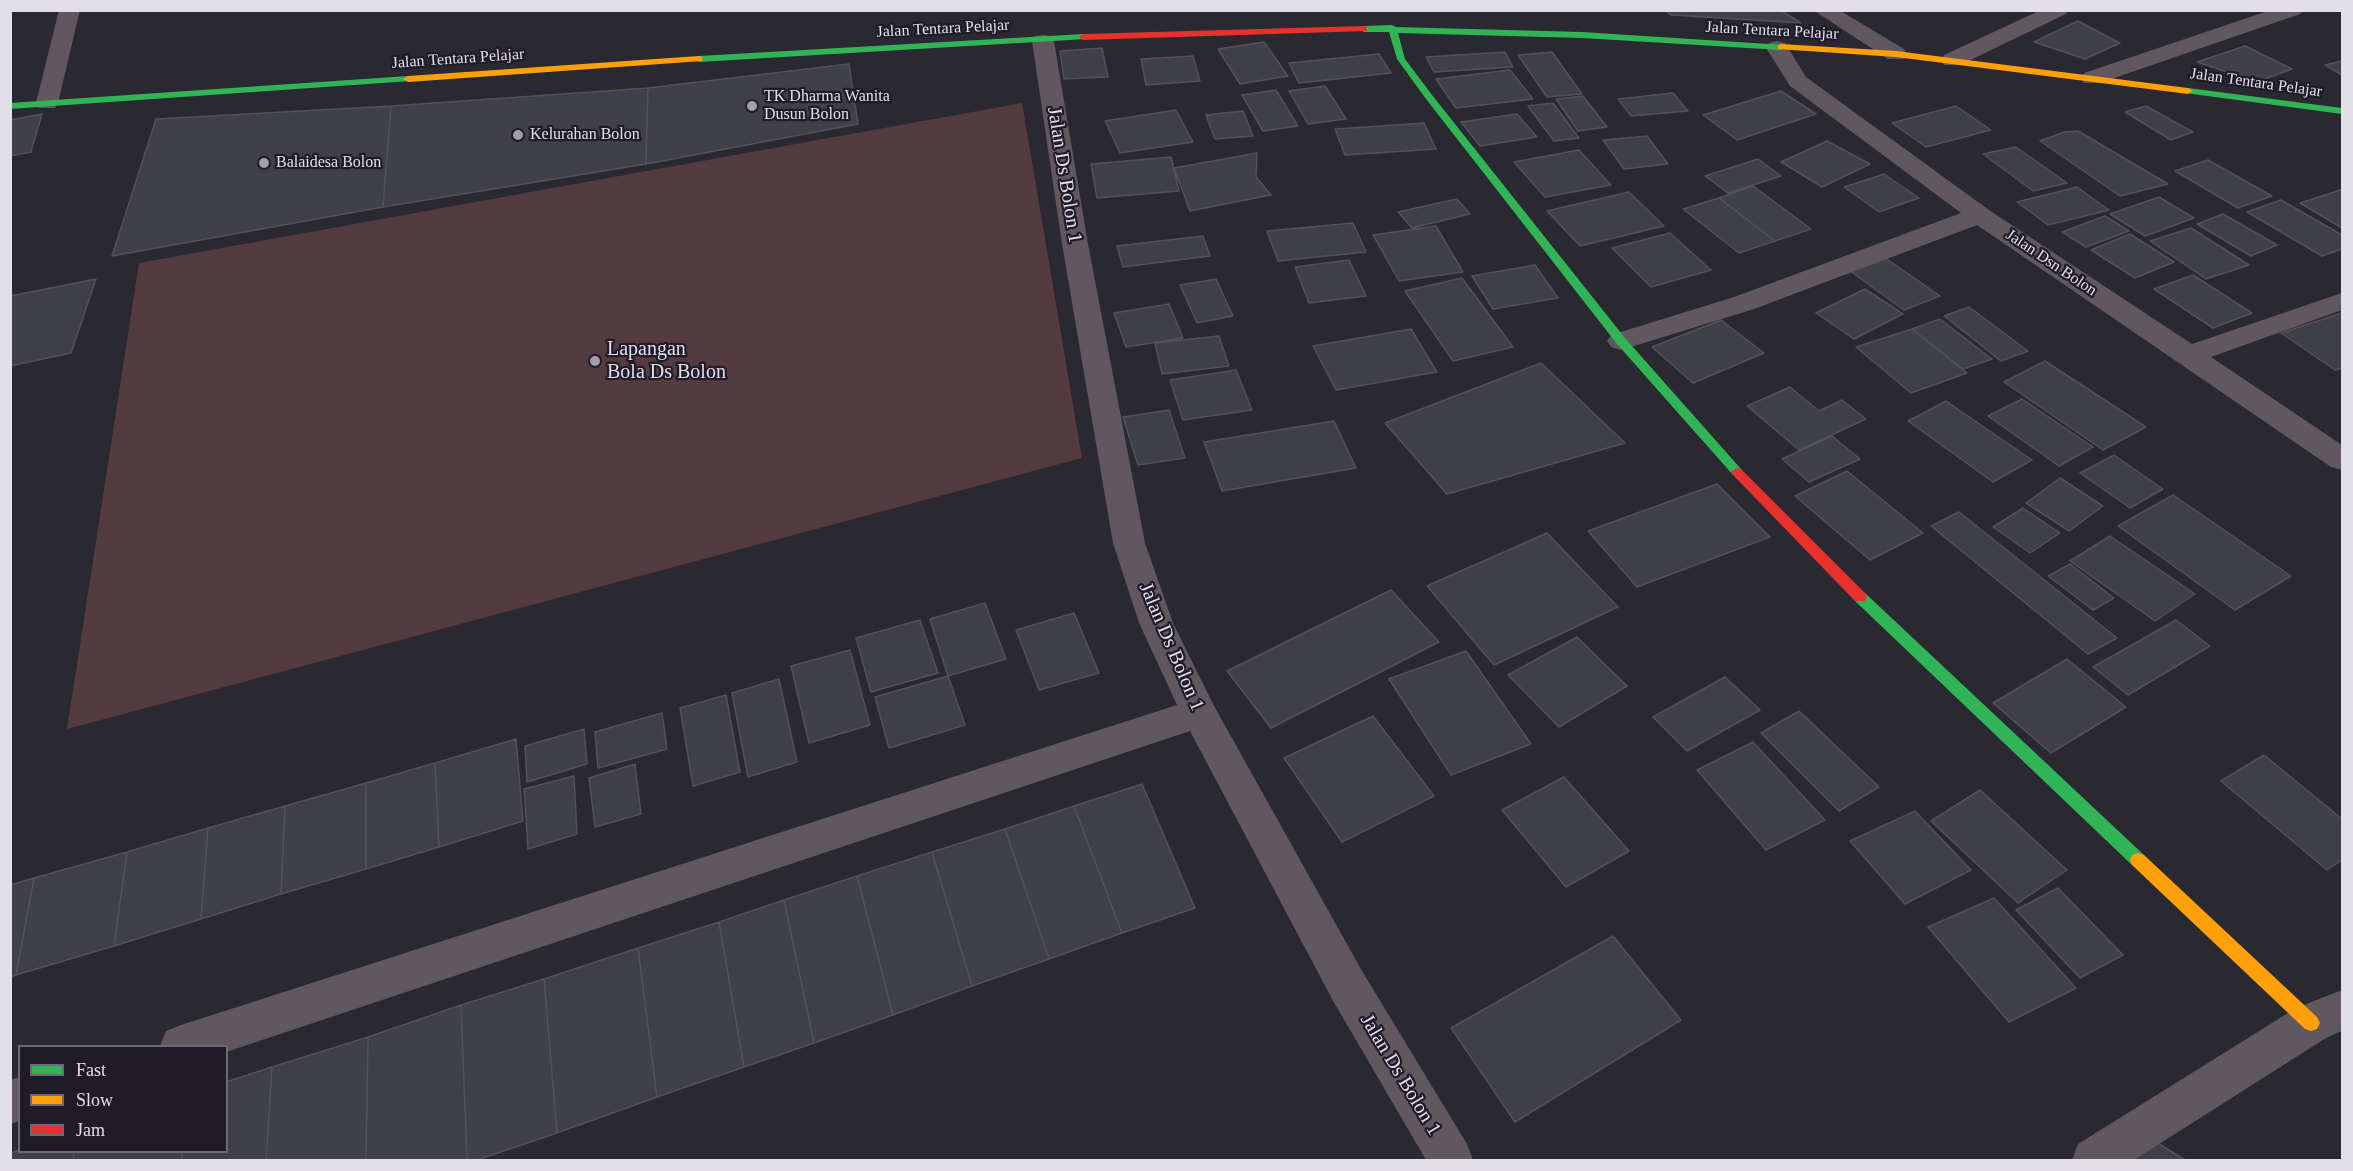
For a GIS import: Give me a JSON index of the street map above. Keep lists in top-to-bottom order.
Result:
{
  "streets": {
    "main road": ["Jalan Tentara Pelajar"],
    "street": ["Jalan Ds Bolon 1", "Jalan Dsn Bolon"]
  },
  "crossings": [
    ["Jalan Tentara Pelajar", "Jalan Ds Bolon 1"],
    ["Jalan Tentara Pelajar", "Jalan Dsn Bolon"]
  ],
  "places": [
    "TK Dharma Wanita Dusun Bolon",
    "Kelurahan Bolon",
    "Balaidesa Bolon",
    "Lapangan Bola Ds Bolon"
  ],
  "legend": ["Fast", "Slow", "Jam"]
}
